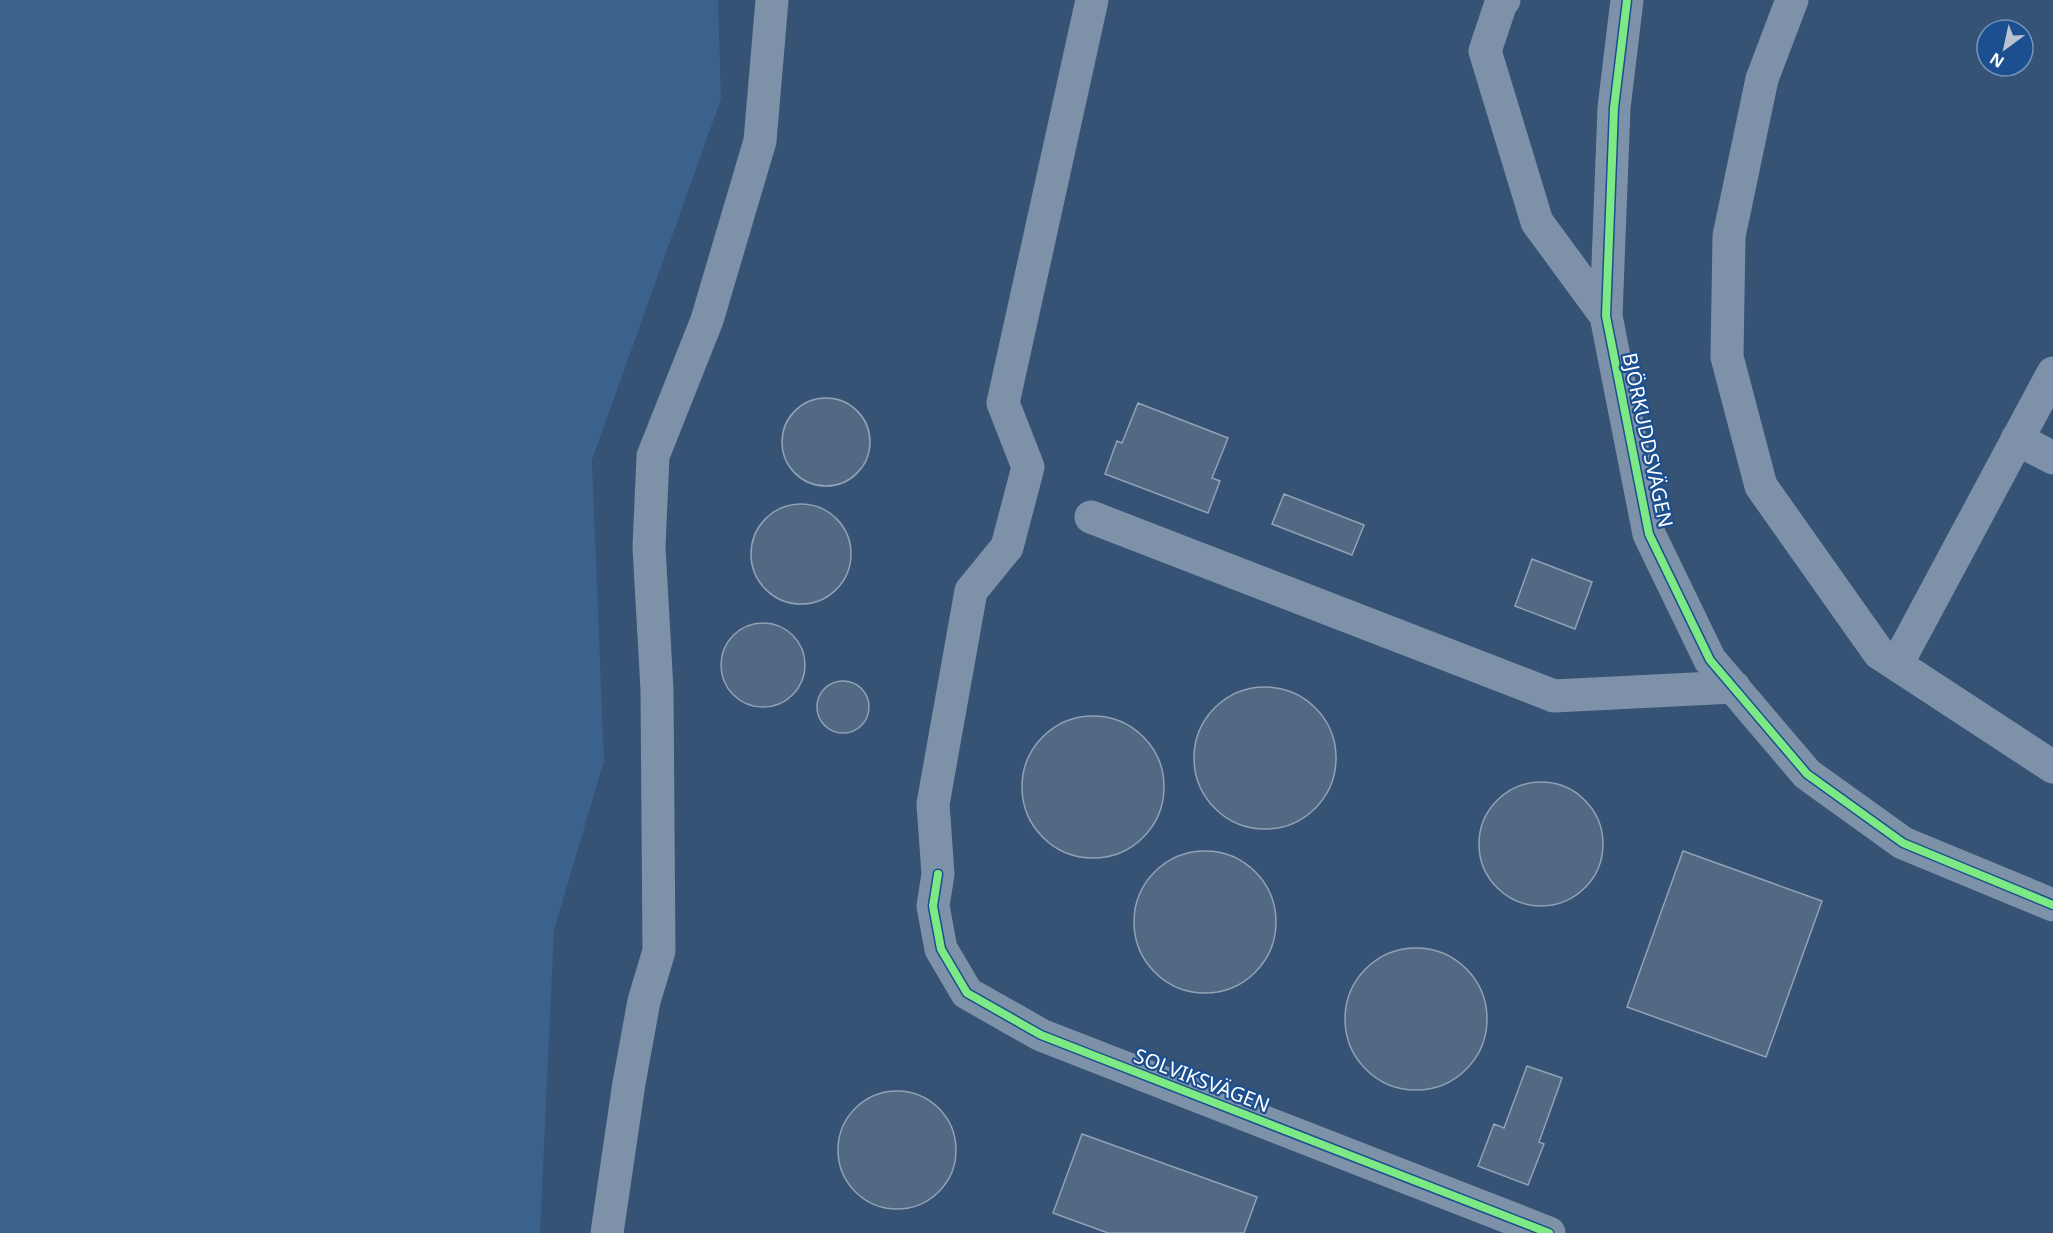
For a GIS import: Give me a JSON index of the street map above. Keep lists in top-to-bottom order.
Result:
{
  "streets": {
    "street": ["BJÖRKUDDSVÄGEN", "SOLVIKSVÄGEN"]
  },
  "north": "bottom left"
}
